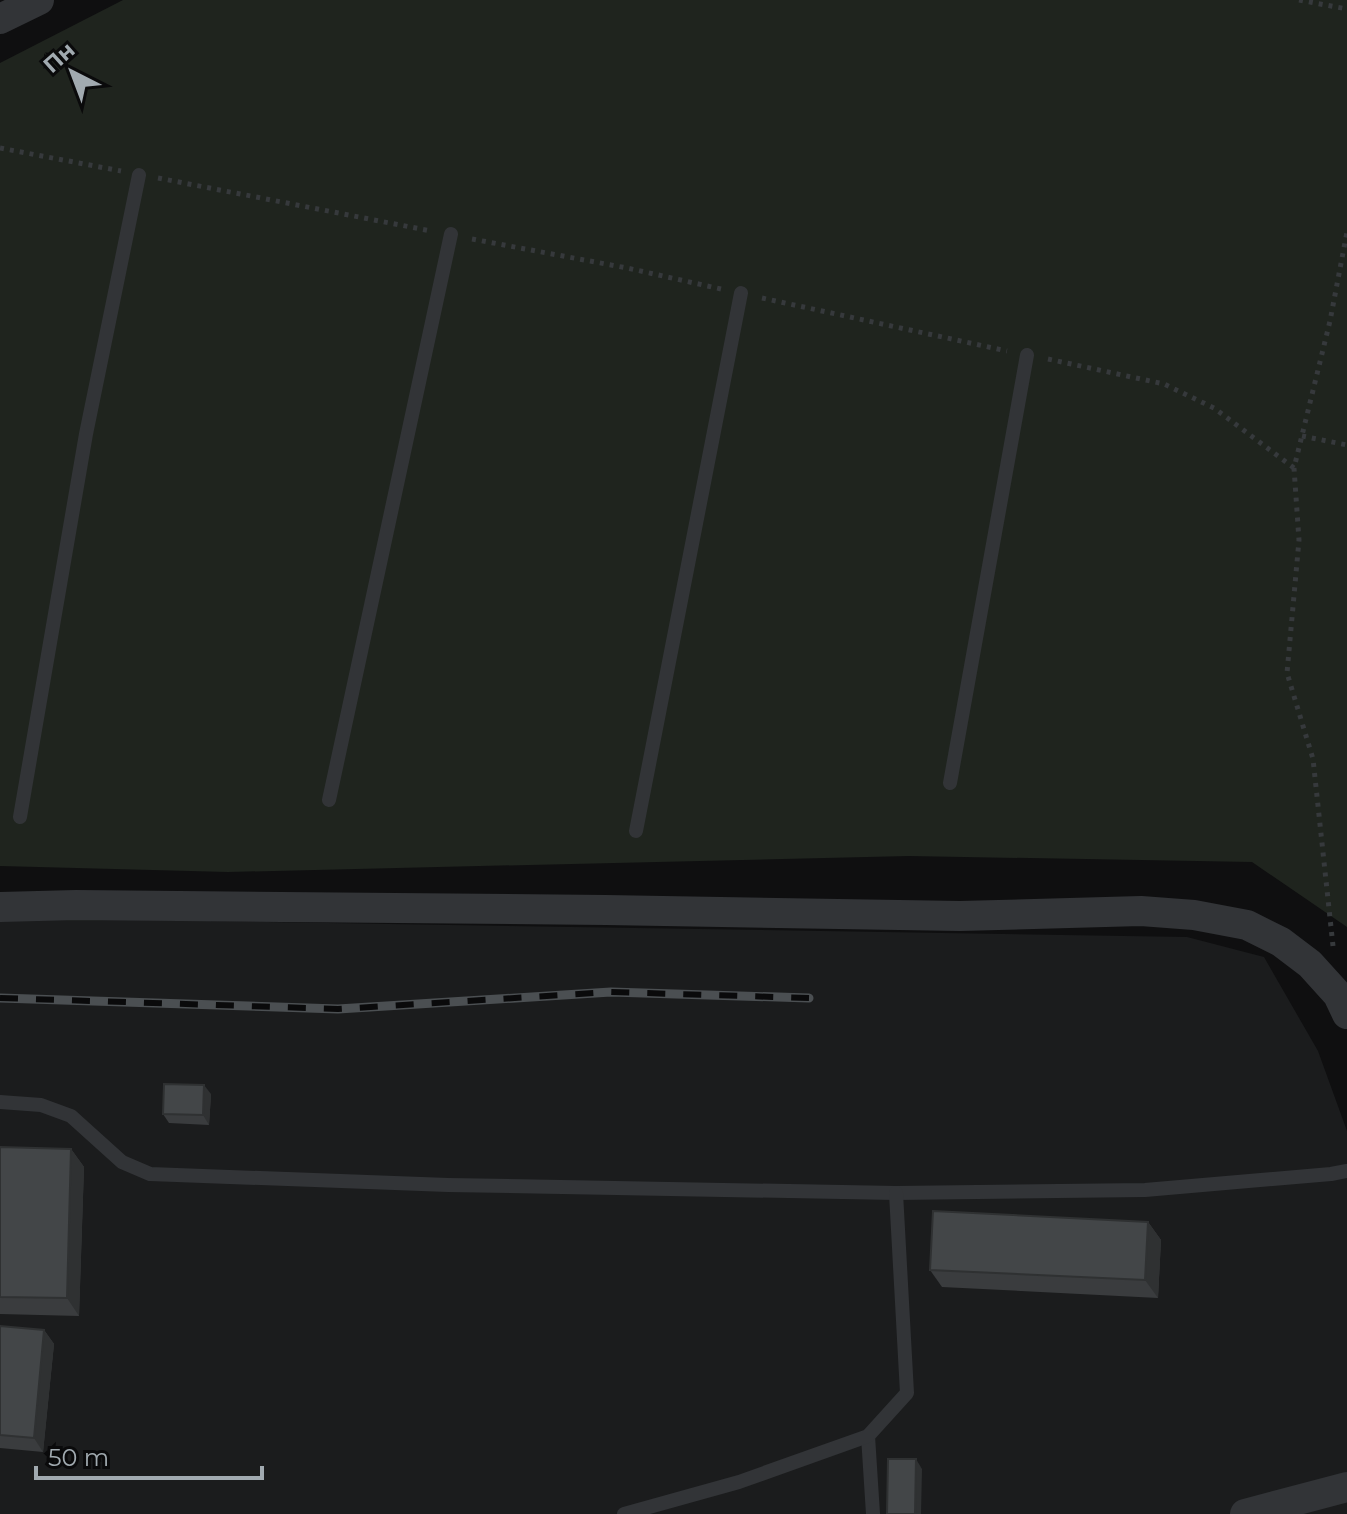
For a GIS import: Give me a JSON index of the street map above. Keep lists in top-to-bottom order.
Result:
{
  "scale_bar": "50 m",
  "north": "top left"
}
